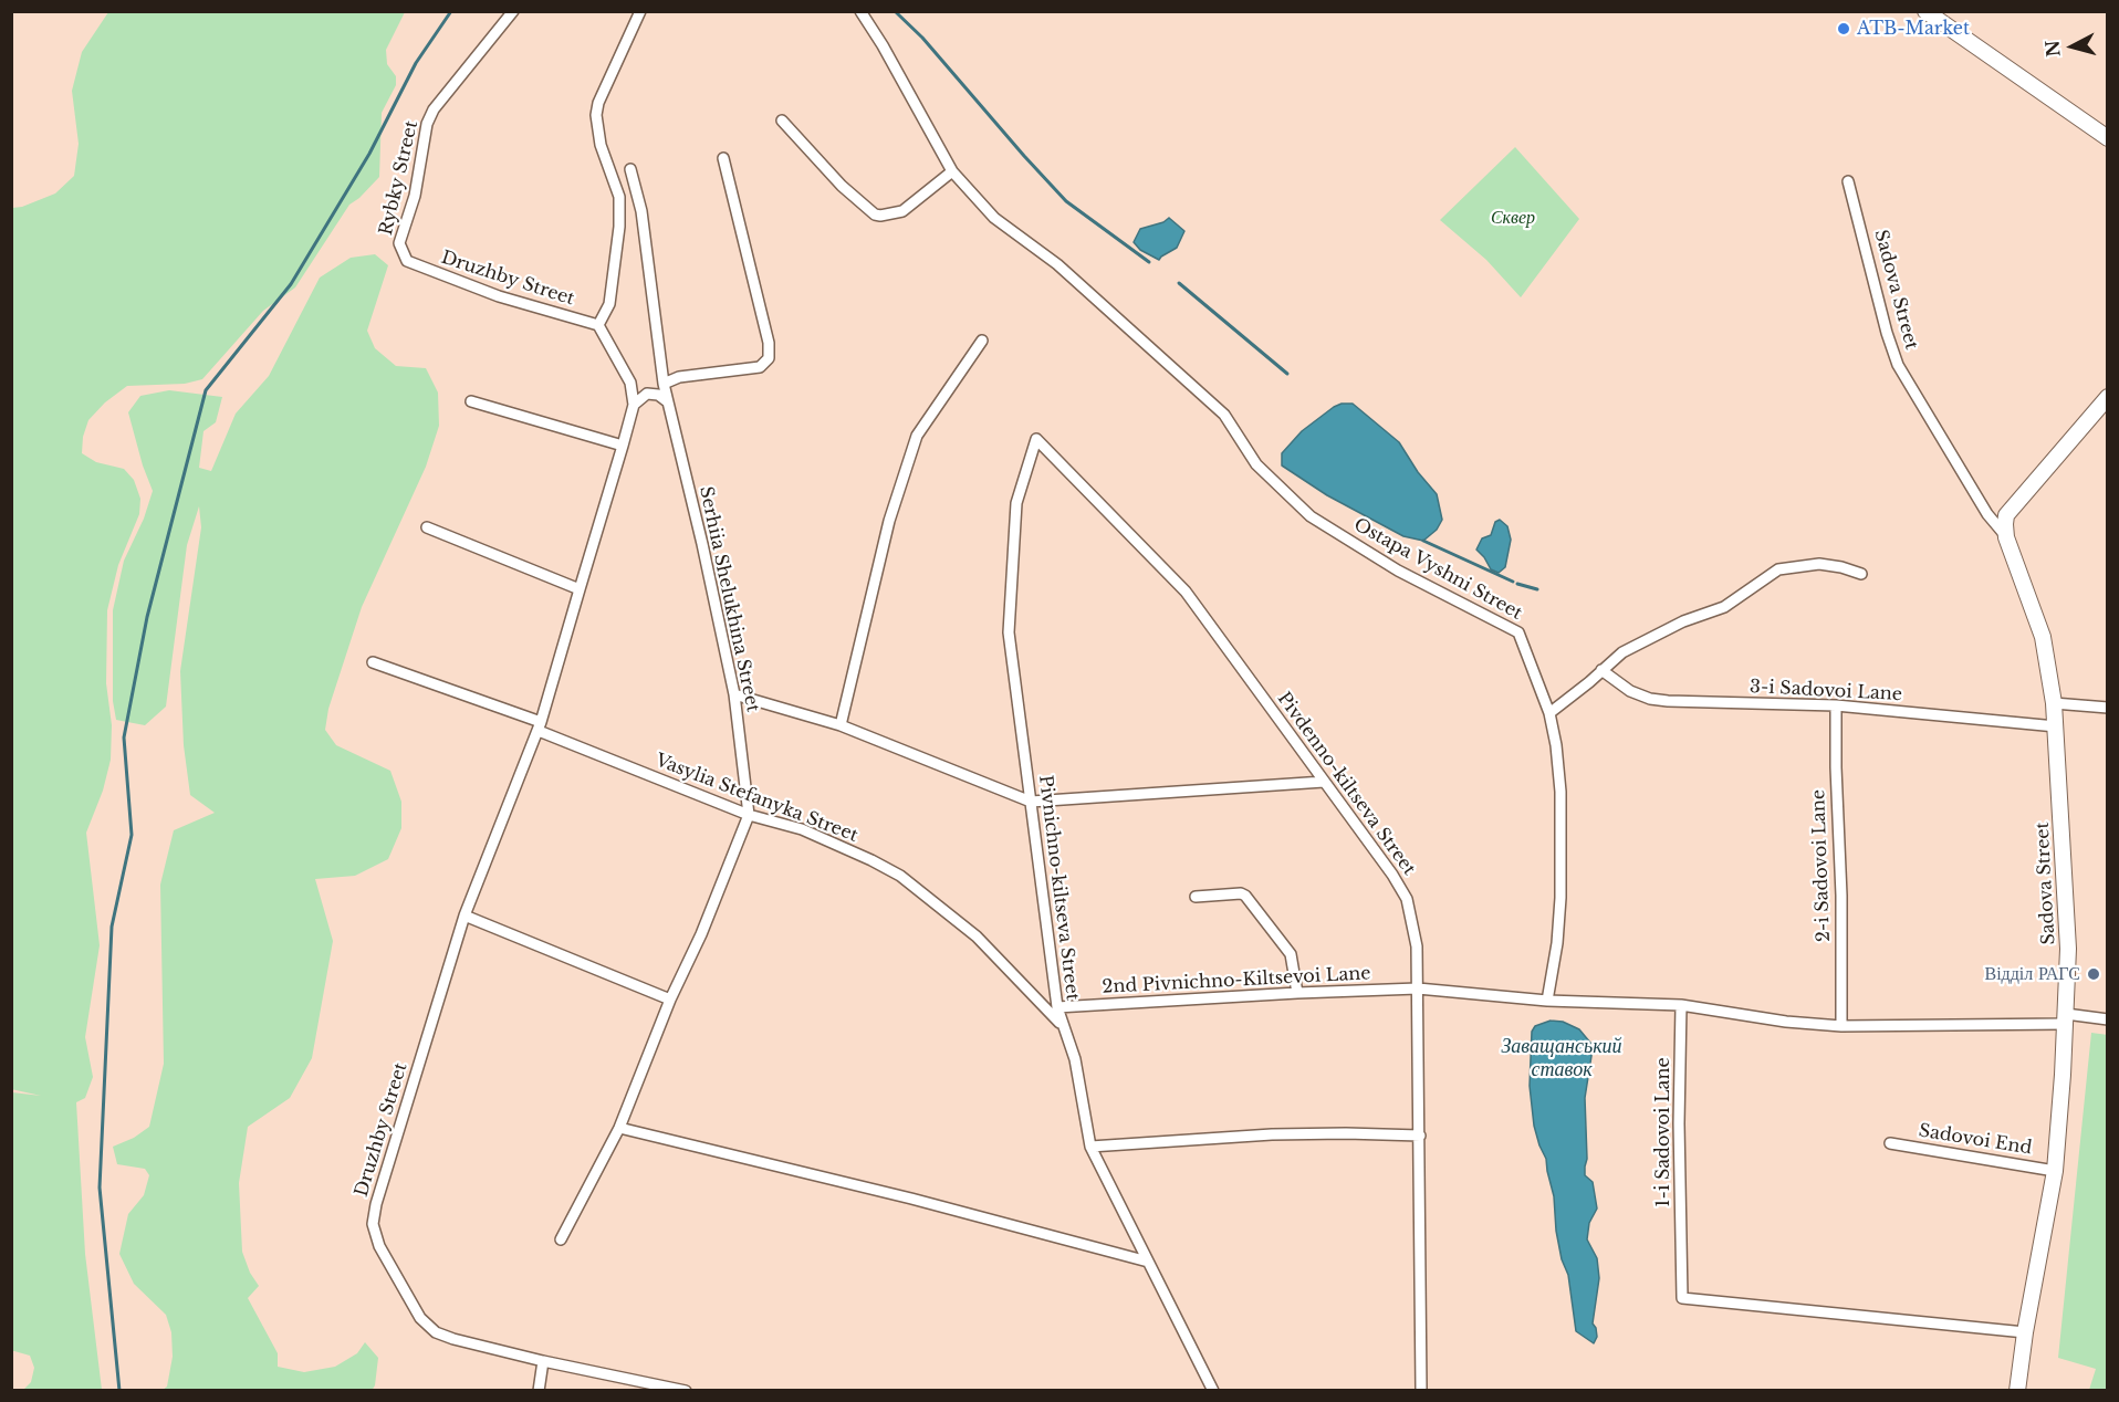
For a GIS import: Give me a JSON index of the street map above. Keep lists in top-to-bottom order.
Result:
{
  "streets": {
    "main road": ["Sadova Street"],
    "street": [
      "Rybky Street",
      "Druzhby Street",
      "Ostapa Vyshni Street",
      "Serhiia Shelukhina Street",
      "3-i Sadovoi Lane",
      "Pivdenno-kiltseva Street",
      "Vasylia Stefanyka Street",
      "2-i Sadovoi Lane",
      "Pivnichno-kiltseva Street",
      "2nd Pivnichno-Kiltsevoi Lane",
      "1-i Sadovoi Lane",
      "Sadovoi End"
    ]
  },
  "crossings": [
    ["Rybky Street", "Druzhby Street"],
    ["Druzhby Street", "Vasylia Stefanyka Street"],
    ["Sadova Street", "3-i Sadovoi Lane"],
    ["Sadova Street", "1-i Sadovoi Lane"],
    ["Sadova Street", "Sadovoi End"],
    ["Ostapa Vyshni Street", "2nd Pivnichno-Kiltsevoi Lane"],
    ["Serhiia Shelukhina Street", "Vasylia Stefanyka Street"],
    ["3-i Sadovoi Lane", "2-i Sadovoi Lane"],
    ["Pivdenno-kiltseva Street", "Pivnichno-kiltseva Street"],
    ["Pivdenno-kiltseva Street", "2nd Pivnichno-Kiltsevoi Lane"],
    ["Vasylia Stefanyka Street", "Pivnichno-kiltseva Street"],
    ["Pivnichno-kiltseva Street", "2nd Pivnichno-Kiltsevoi Lane"],
    ["2nd Pivnichno-Kiltsevoi Lane", "1-i Sadovoi Lane"]
  ],
  "water": ["Заващанський ставок"],
  "parks": ["Сквер"],
  "places": ["ATB-Market", "Відділ РАГС"],
  "north": "left"
}
